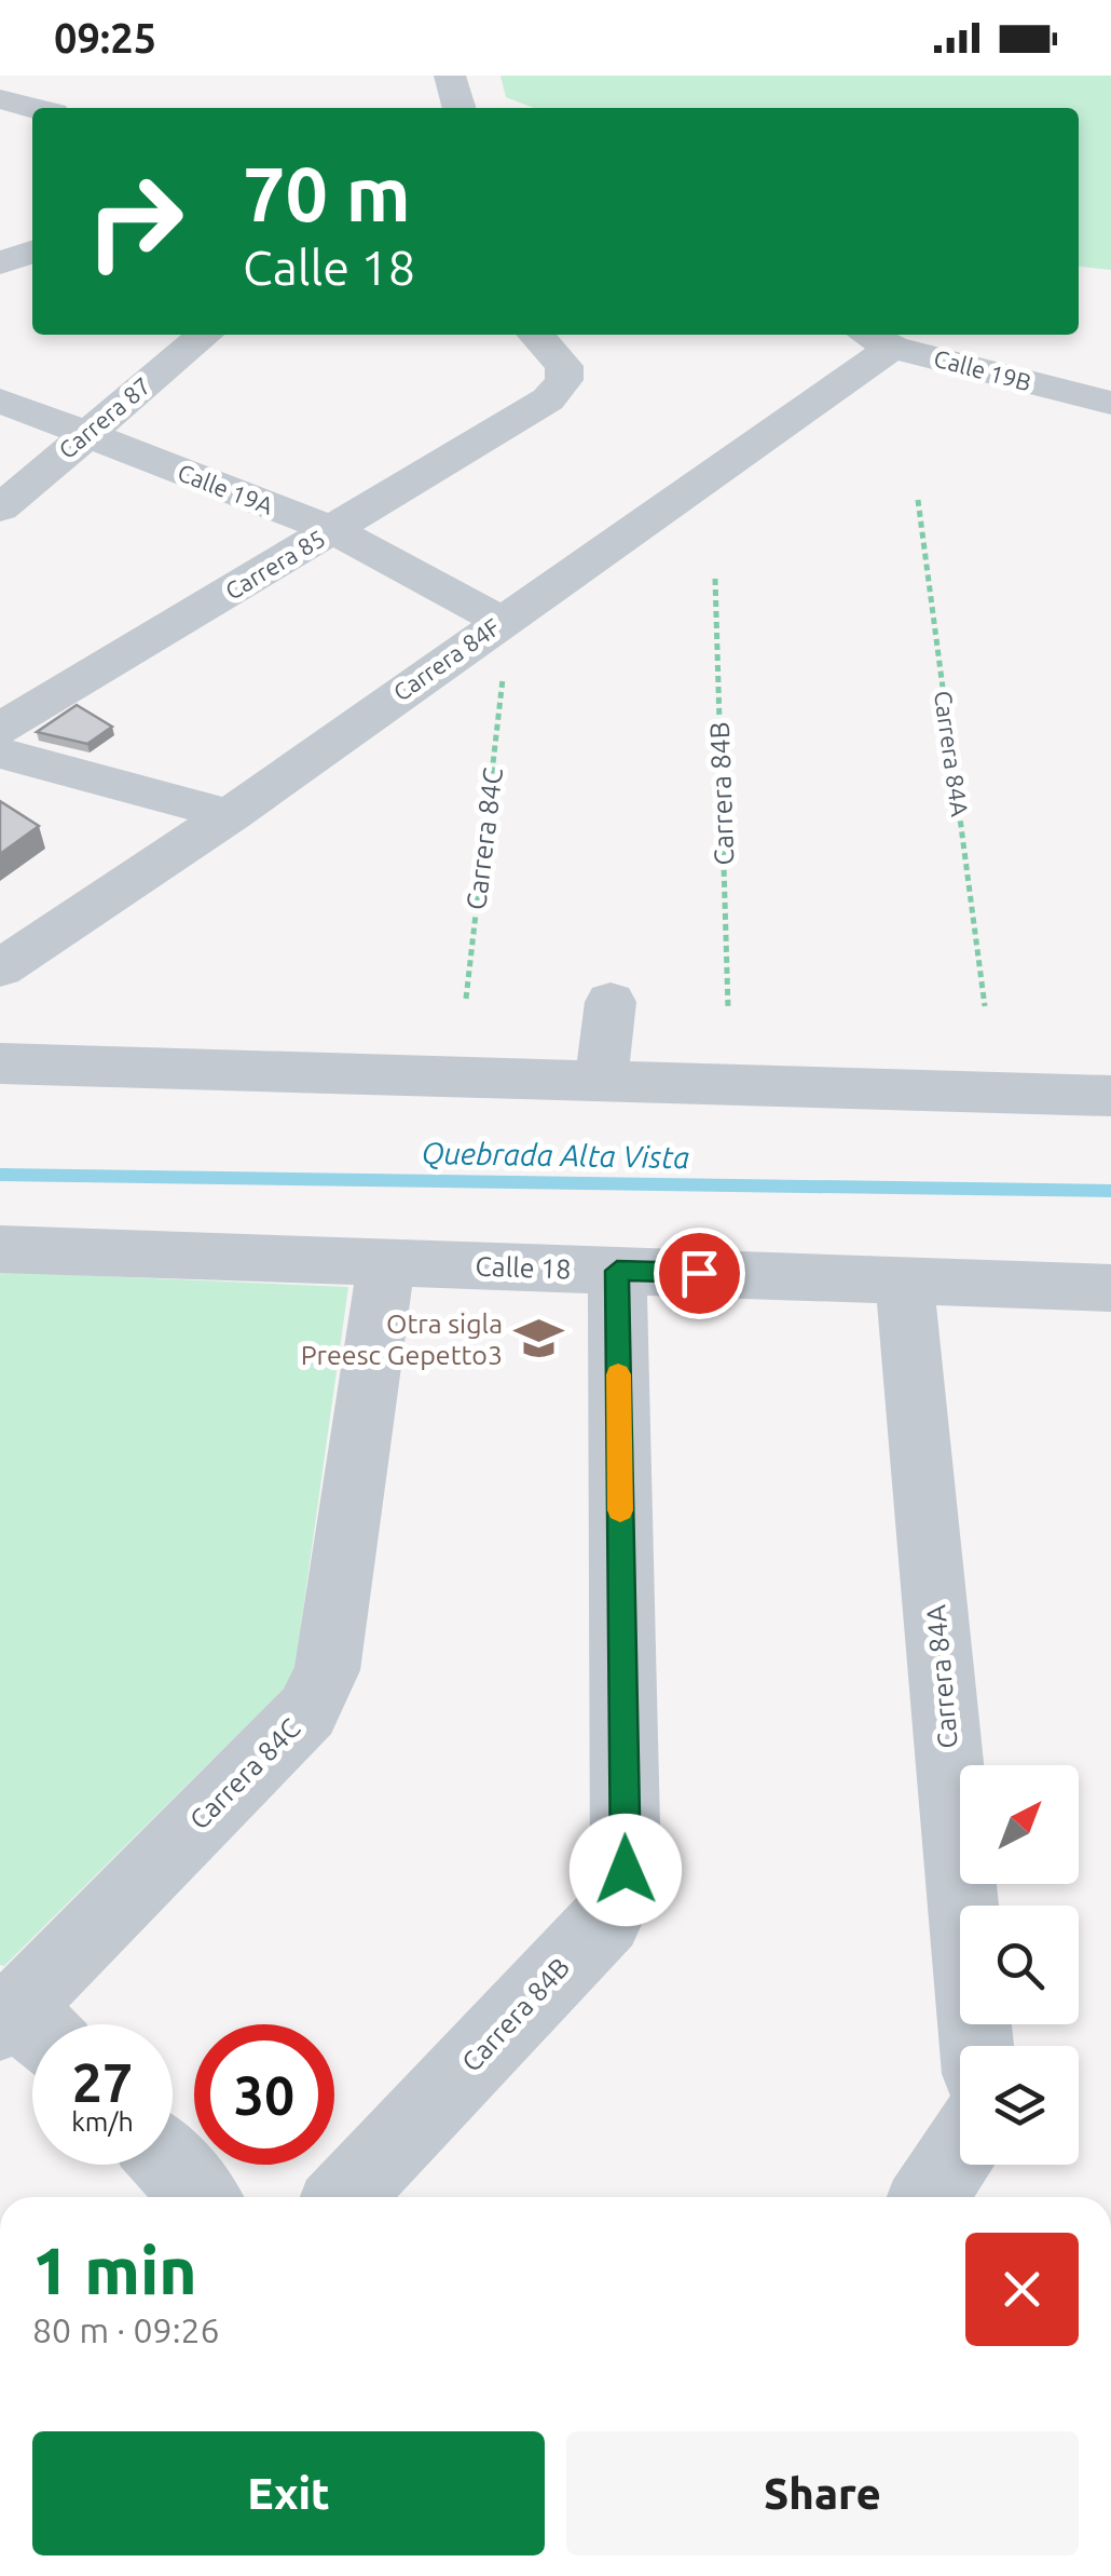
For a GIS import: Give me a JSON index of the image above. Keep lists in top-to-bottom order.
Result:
{
  "streets": {
    "street": [
      "Calle 19B",
      "Carrera 87",
      "Calle 19A",
      "Carrera 85",
      "Carrera 84F",
      "Carrera 84A",
      "Carrera 84B",
      "Carrera 84C",
      "Calle 18"
    ]
  },
  "crossings": [
    ["Calle 19B", "Carrera 84F"],
    ["Carrera 87", "Calle 19A"],
    ["Calle 19A", "Carrera 85"],
    ["Calle 19A", "Carrera 84F"],
    ["Carrera 84A", "Calle 18"],
    ["Carrera 84B", "Calle 18"],
    ["Carrera 84C", "Calle 18"]
  ],
  "water": ["Quebrada Alta Vista"],
  "places": {
    "school or university": ["Otra sigla Preesc Gepetto3"]
  },
  "north": "top right",
  "page": {
    "status": "09:25",
    "turn": ["70 m", "Calle 18"],
    "speed": "27 km/h",
    "limit": "30",
    "heading": ["1 min", "80 m · 09:26"],
    "buttons": ["Exit", "Share"]
  }
}
